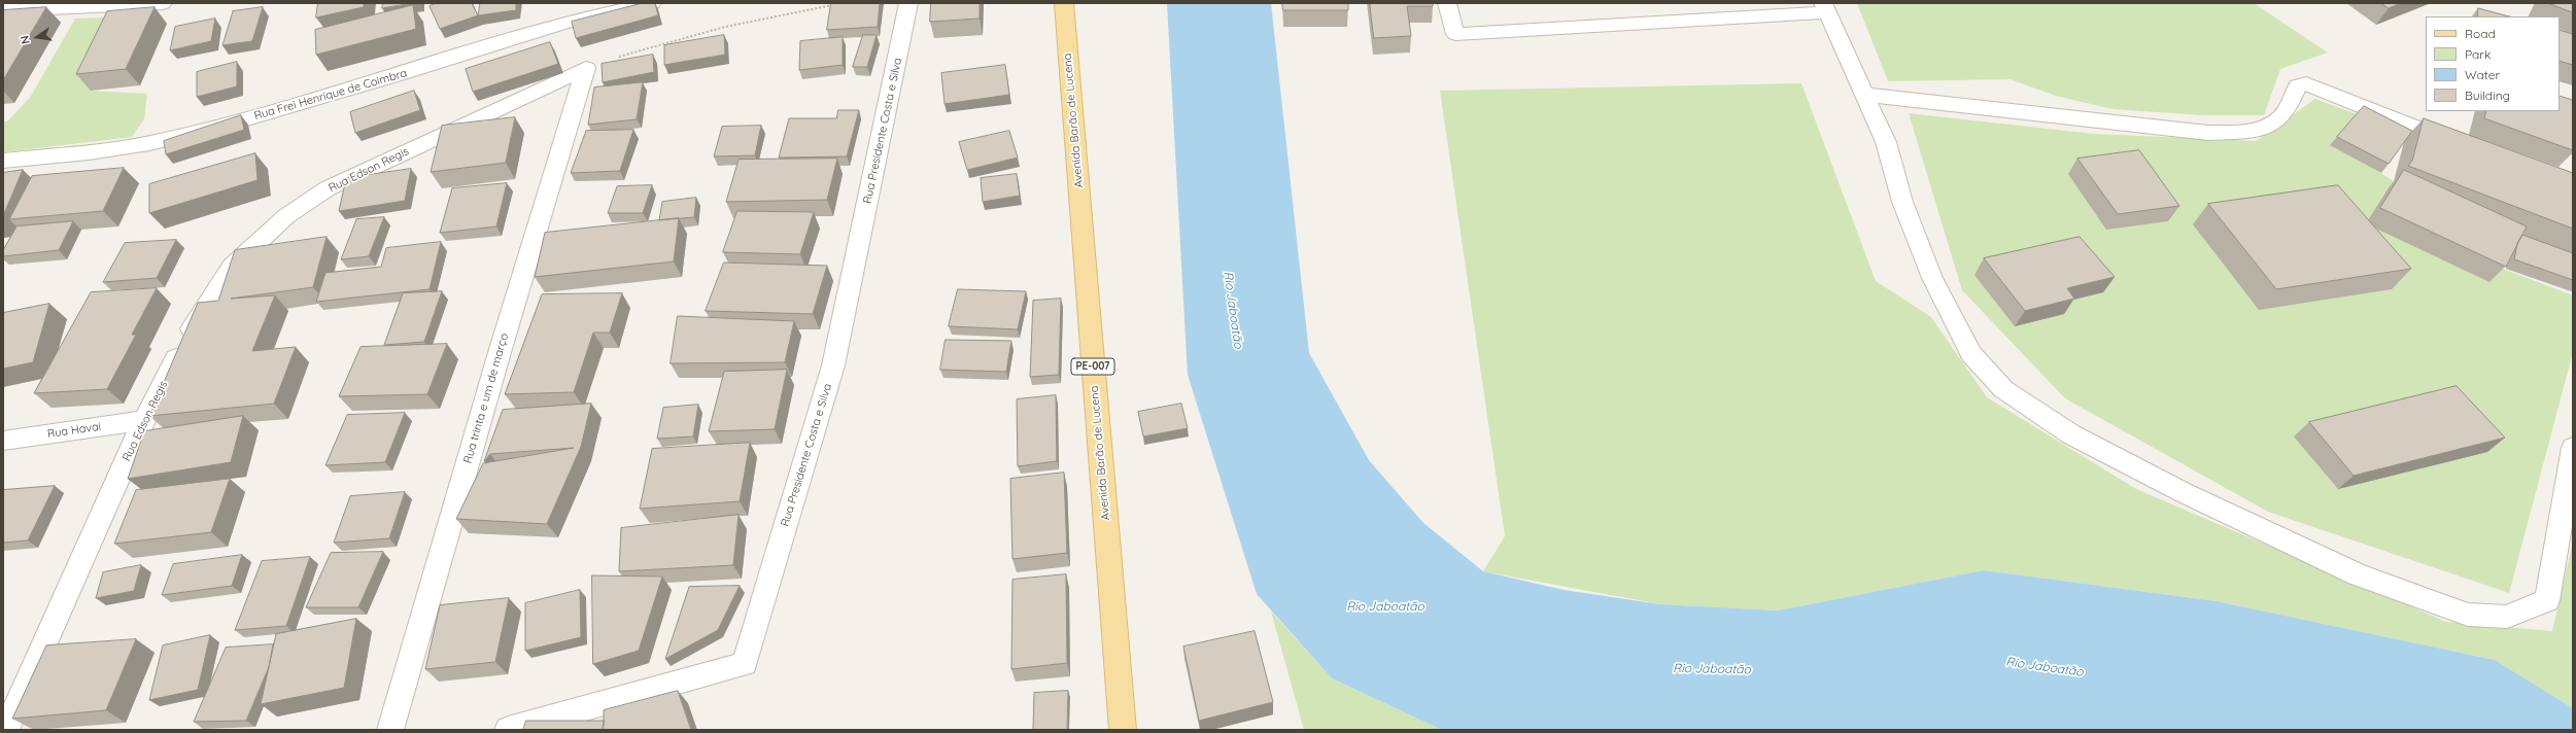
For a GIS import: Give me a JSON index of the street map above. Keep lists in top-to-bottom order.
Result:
{
  "streets": {
    "main road": ["Avenida Barão de Lucena", "PE-007"],
    "street": [
      "Rua Frei Henrique de Coimbra",
      "Rua Presidente Costa e Silva",
      "Rua Edson Regis",
      "Rua trinta e um de março",
      "Rua Havai"
    ]
  },
  "crossings": [
    ["Rua Edson Regis", "Rua trinta e um de março"],
    ["Rua Edson Regis", "Rua Havai"]
  ],
  "water": ["Rio Jaboatão"],
  "legend": [
    "Road",
    "Park",
    "Water",
    "Building"
  ],
  "north": "left"
}
